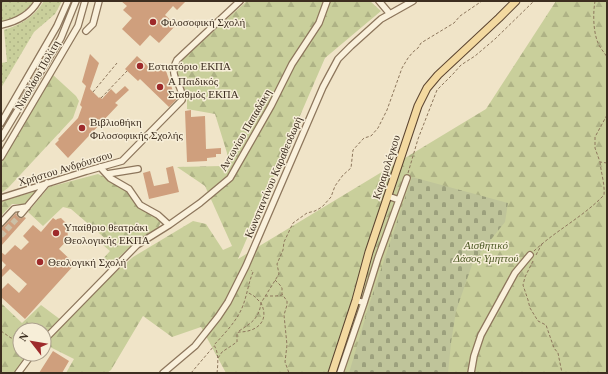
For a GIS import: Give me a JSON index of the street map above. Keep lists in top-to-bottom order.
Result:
{
  "streets": {
    "main road": ["Καραμολέγκου"],
    "street": [
      "Νικολάου Πολίτη",
      "Αντωνίου Παπαδάκη",
      "Χρήστου Ανδρόυτσου",
      "Κωνσταντίνου Καραθεοδωρή"
    ]
  },
  "parks": ["Αισθητικό Δάσος Υμηττού"],
  "places": [
    "Φιλοσοφική Σχολή",
    "Εστιατόριο ΕΚΠΑ",
    "Α Παιδικός Σταθμός ΕΚΠΑ",
    "Βιβλιοθήκη Φιλοσοφικής Σχολής",
    "Υπαίθριο θεατράκι Θεολογικής ΕΚΠΑ",
    "Θεολογική Σχολή"
  ],
  "north": "top left"
}
